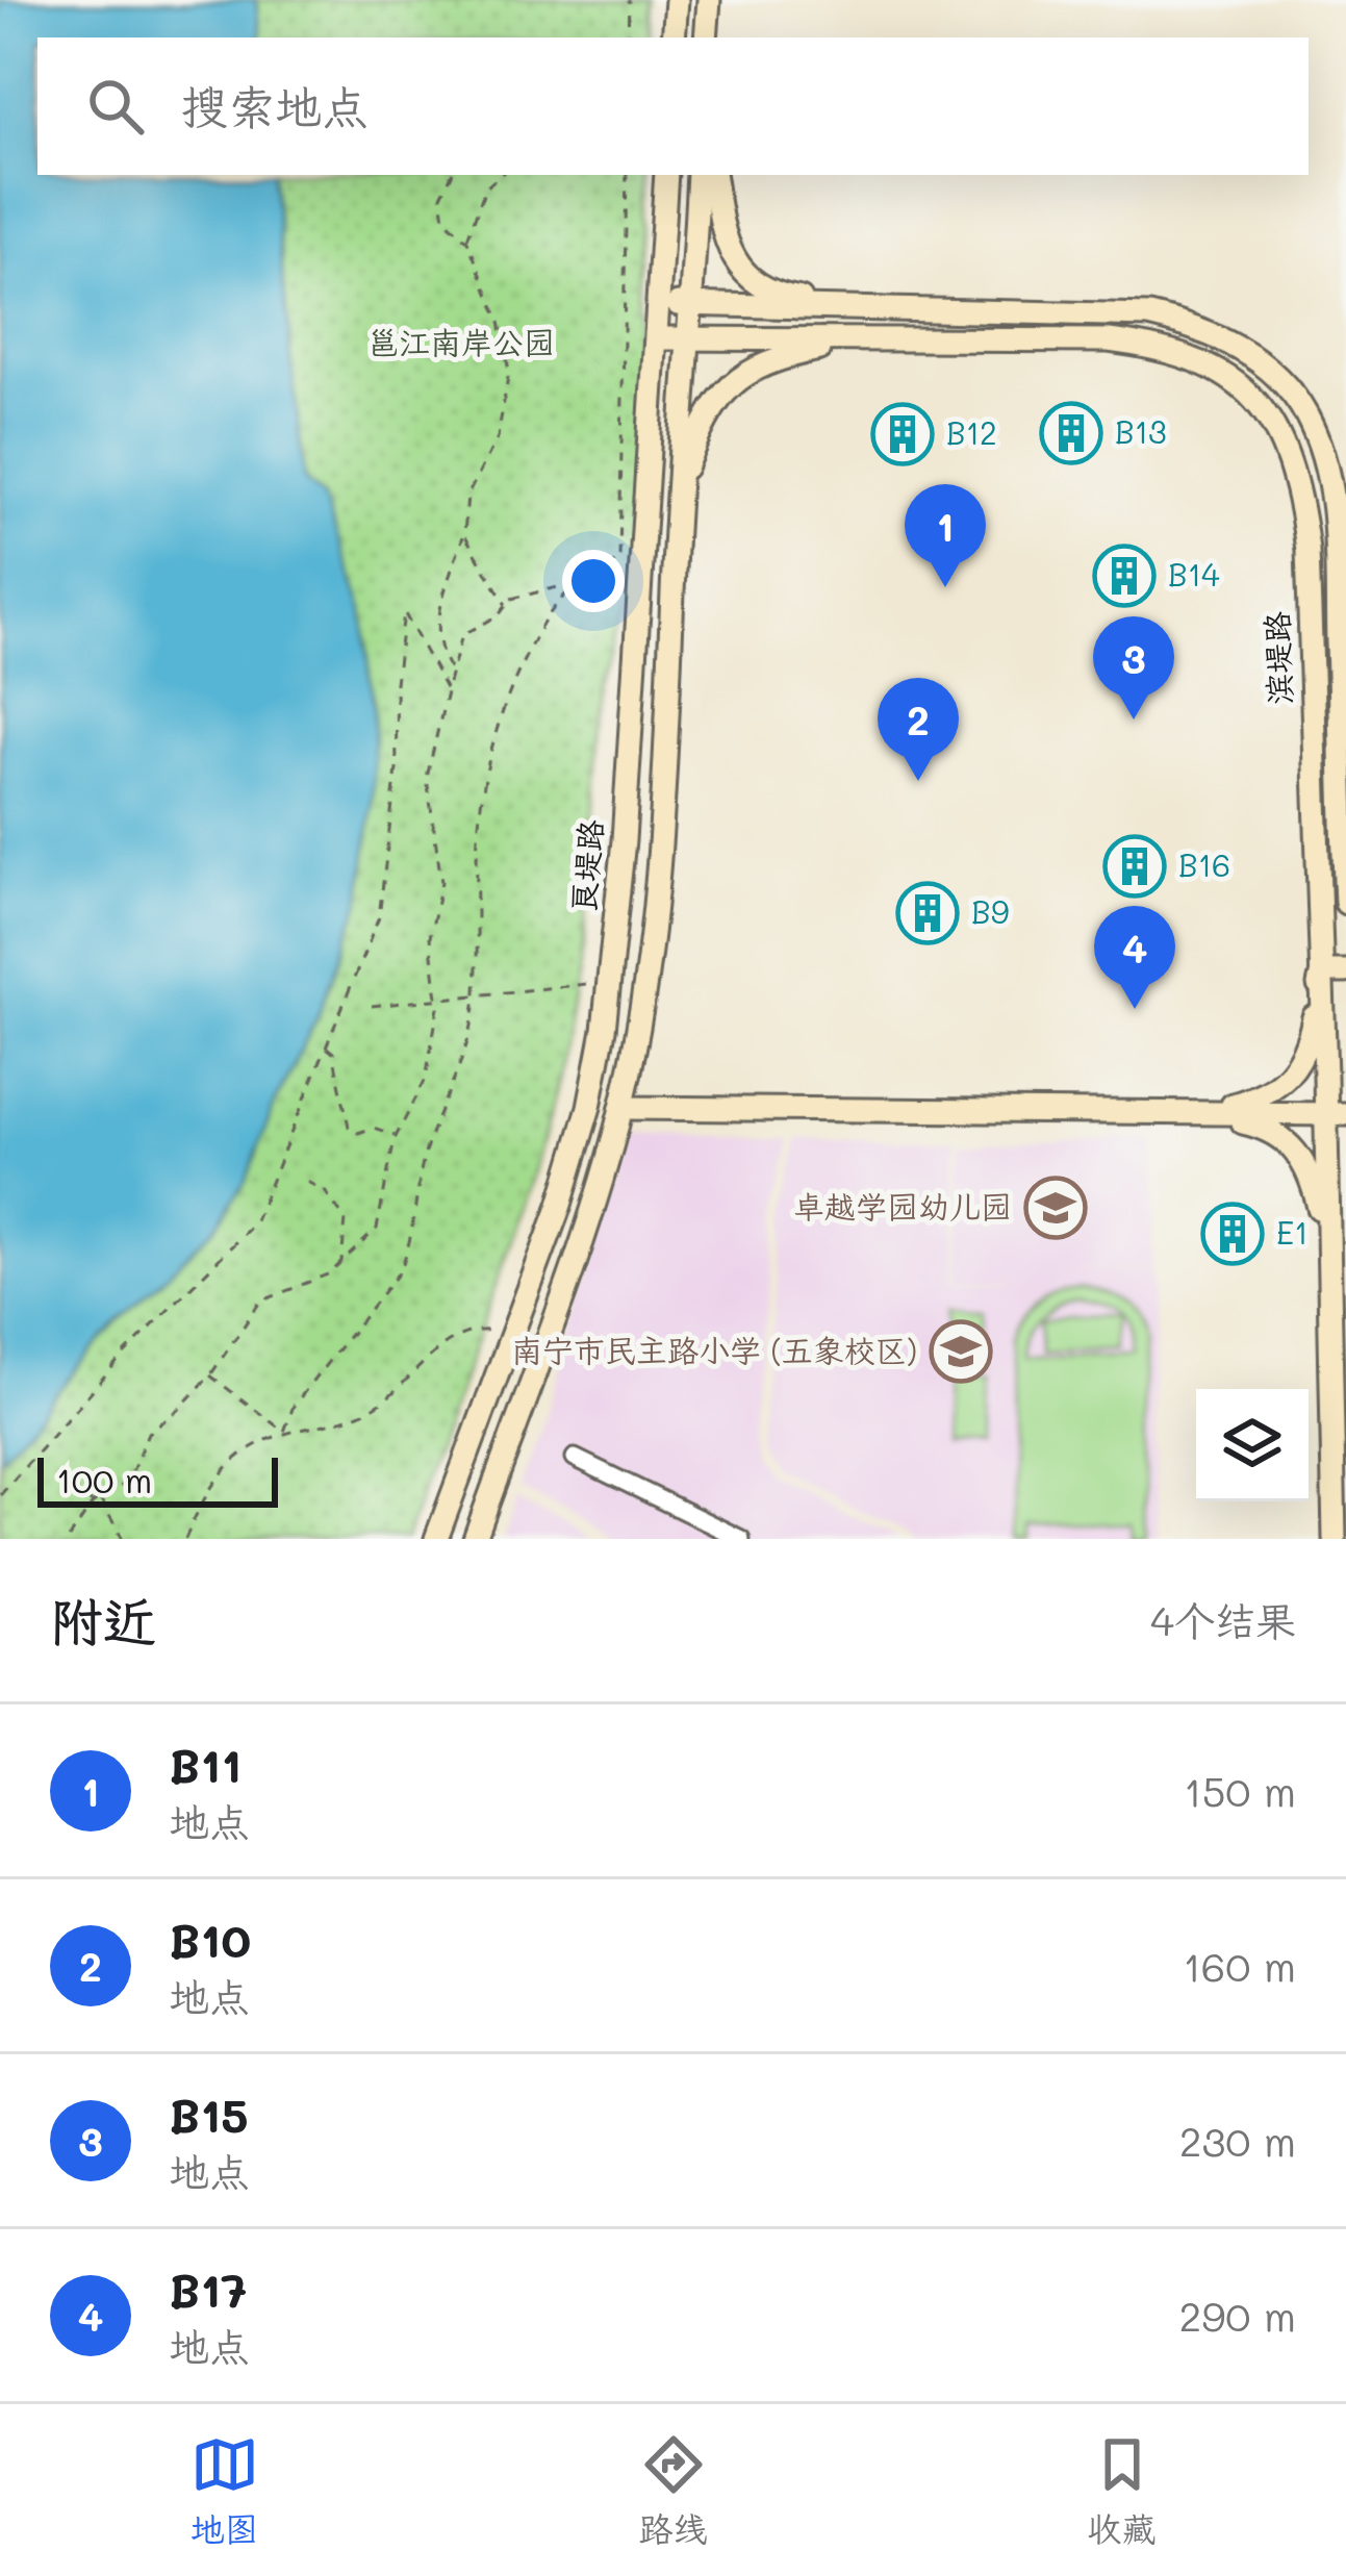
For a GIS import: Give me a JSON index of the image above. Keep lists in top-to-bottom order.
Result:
{
  "streets": {
    "street": ["滨堤路", "良堤路"]
  },
  "crossings": [
    ["滨堤路", "良堤路"]
  ],
  "parks": ["邕江南岸公园"],
  "places": {
    "building": [
      "B13",
      "B12",
      "B14",
      "B16",
      "B9",
      "E1"
    ],
    "school or university": ["卓越学园幼儿园", "南宁市民主路小学 (五象校区)"]
  },
  "scale_bar": "100 m",
  "page": {
    "search": "搜索地点",
    "pins": [
      "1",
      "3",
      "2",
      "4"
    ],
    "scale": "100 m",
    "heading": ["附近", "4个结果"],
    "list": [
      {
        "mark": "1",
        "name": "B11",
        "note": "地点",
        "value": "150 m"
      },
      {
        "mark": "2",
        "name": "B10",
        "note": "地点",
        "value": "160 m"
      },
      {
        "mark": "3",
        "name": "B15",
        "note": "地点",
        "value": "230 m"
      },
      {
        "mark": "4",
        "name": "B17",
        "note": "地点",
        "value": "290 m"
      }
    ],
    "nav": ["地图", "路线", "收藏"]
  }
}
